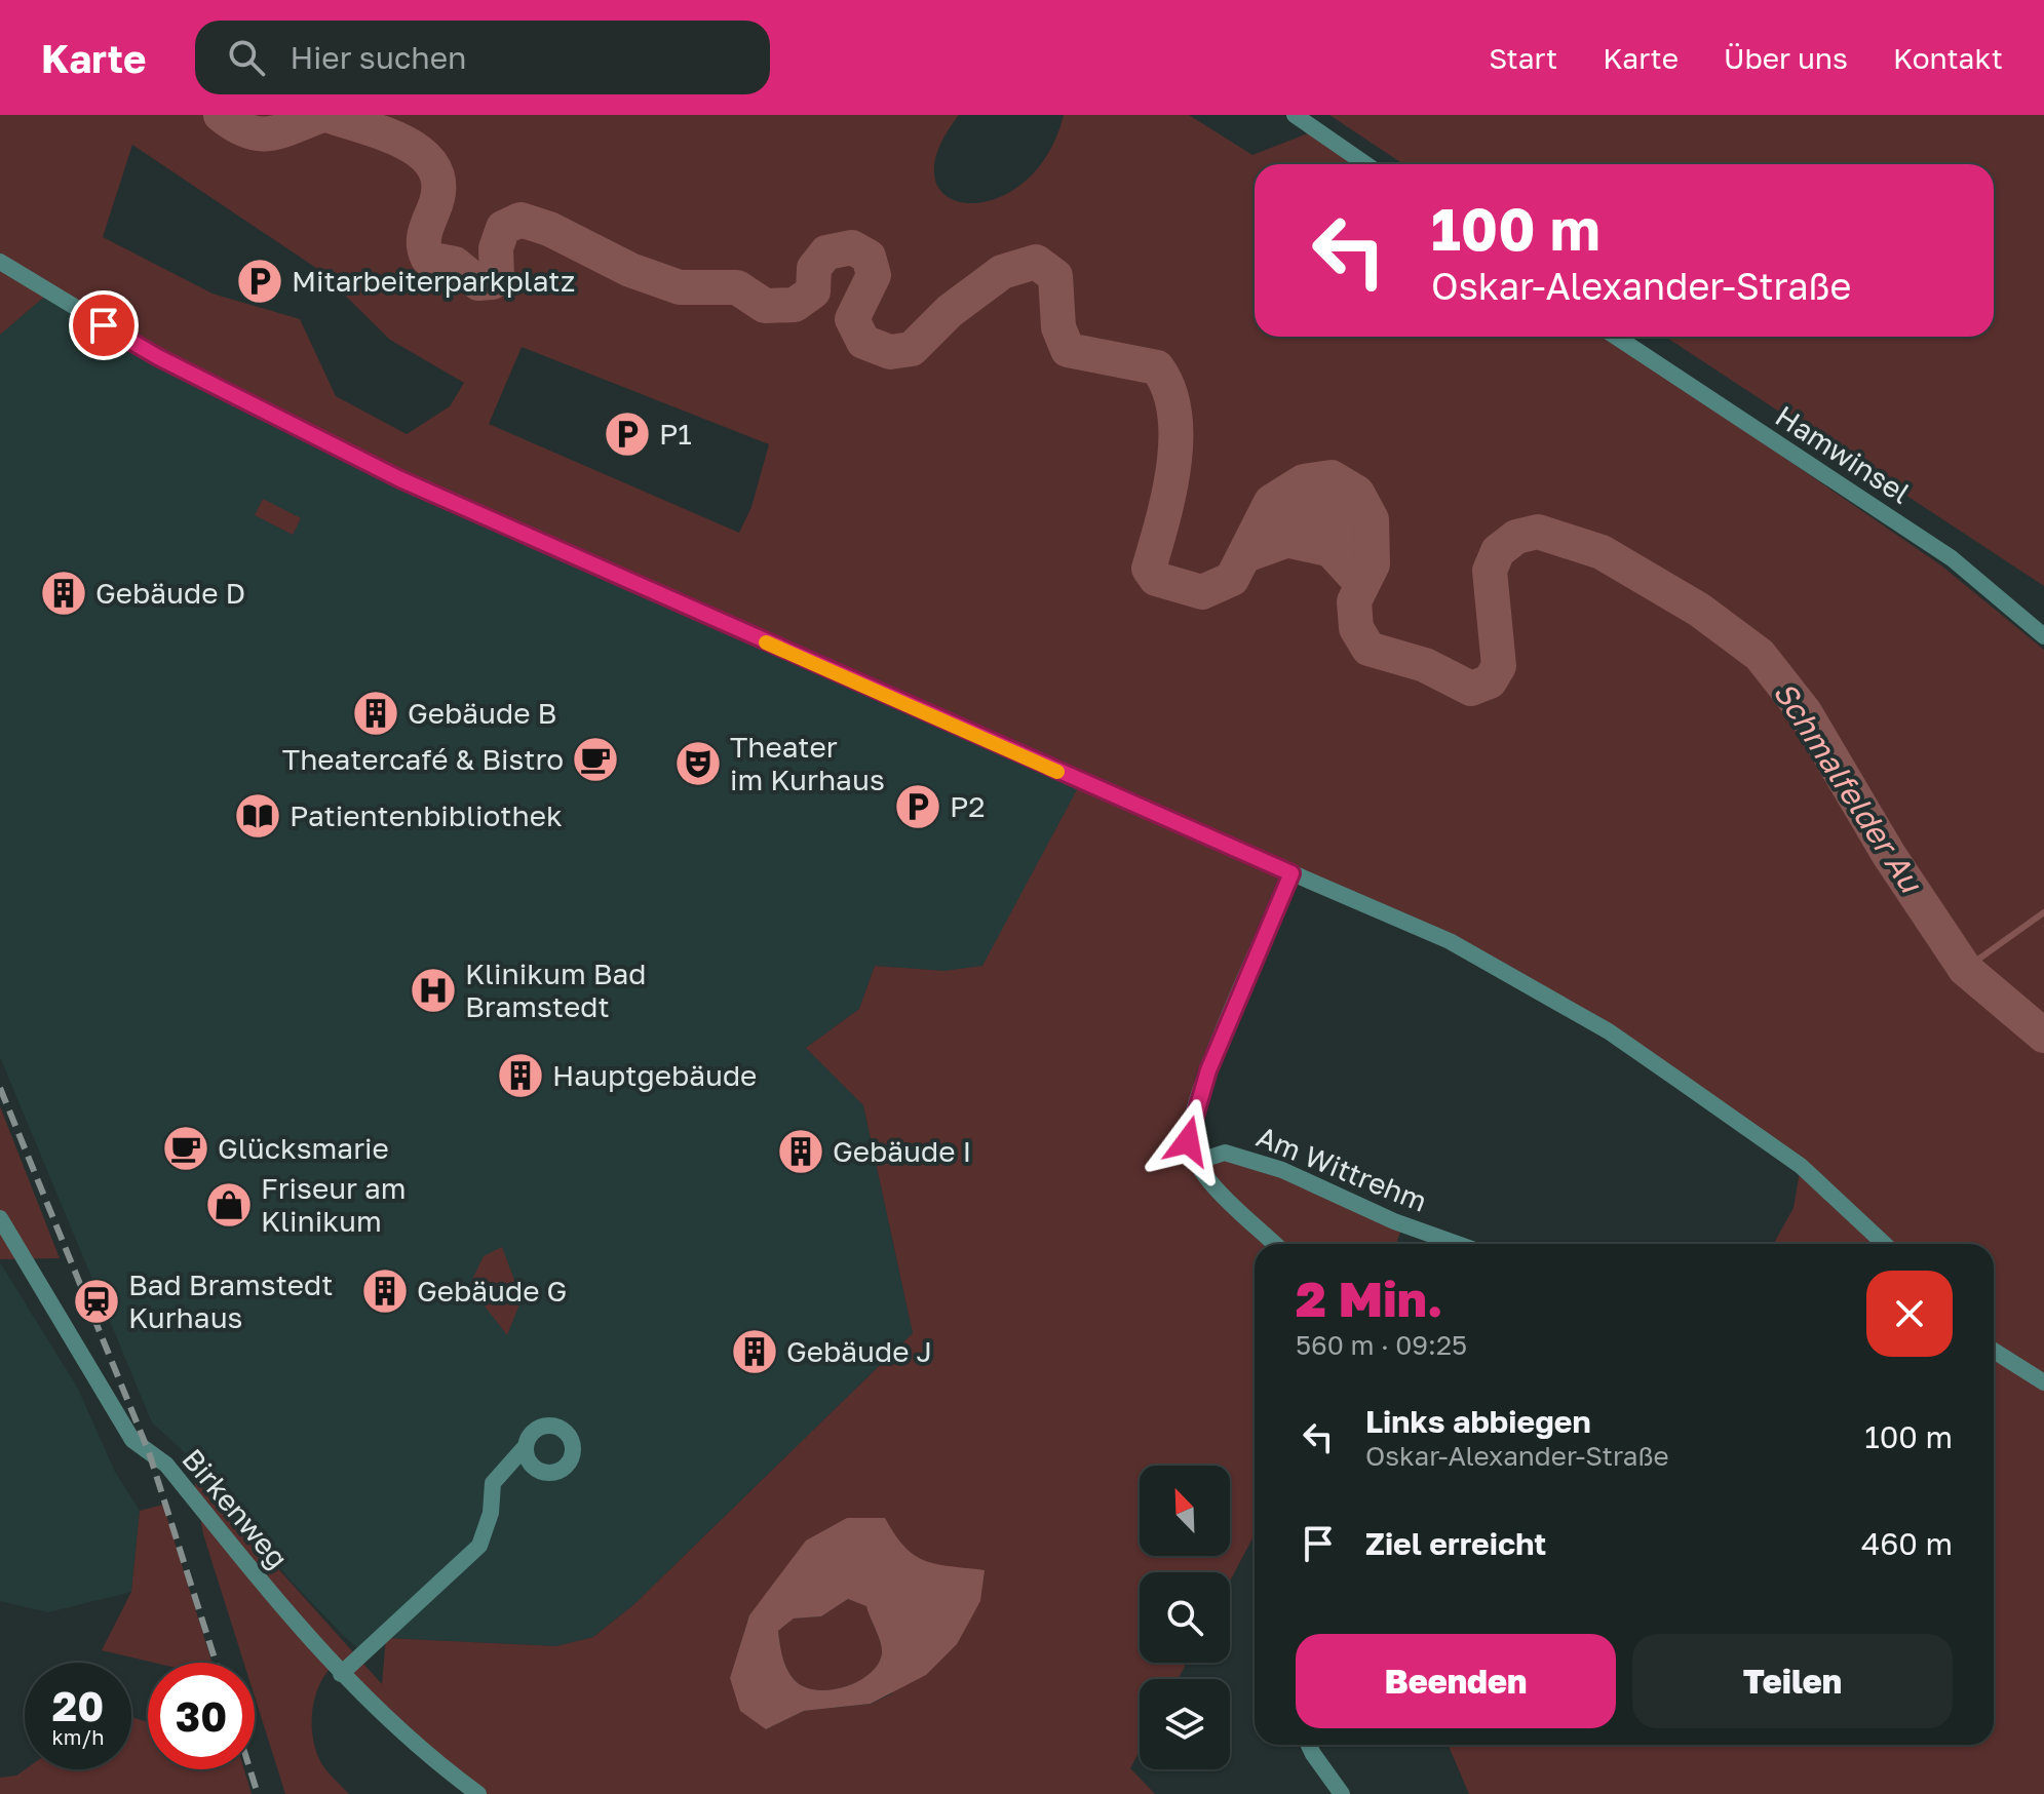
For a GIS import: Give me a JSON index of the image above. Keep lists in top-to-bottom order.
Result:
{
  "streets": {
    "street": ["Hamwinsel", "Am Wittrehm", "Birkenweg"]
  },
  "water": ["Schmalfelder Au"],
  "places": {
    "parking": ["Mitarbeiterparkplatz", "P1", "P2"],
    "building": [
      "Gebäude D",
      "Gebäude B",
      "Hauptgebäude",
      "Gebäude I",
      "Gebäude G",
      "Gebäude J"
    ],
    "cafe": ["Theatercafé & Bistro", "Glücksmarie"],
    "theatre": ["Theater im Kurhaus"],
    "library": ["Patientenbibliothek"],
    "hospital": ["Klinikum Bad Bramstedt"],
    "shop": ["Friseur am Klinikum"],
    "station": ["Bad Bramstedt Kurhaus"]
  },
  "north": "top left",
  "page": {
    "header": "Karte",
    "search": "Hier suchen",
    "nav": [
      "Start",
      "Karte",
      "Über uns",
      "Kontakt"
    ],
    "turn": ["100 m", "Oskar-Alexander-Straße"],
    "heading": ["2 Min.", "560 m · 09:25"],
    "list": [
      {
        "name": "Links abbiegen",
        "note": "Oskar-Alexander-Straße",
        "value": "100 m"
      },
      {
        "name": "Ziel erreicht",
        "value": "460 m"
      }
    ],
    "buttons": ["Beenden", "Teilen"],
    "speed": "20 km/h",
    "limit": "30"
  }
}
